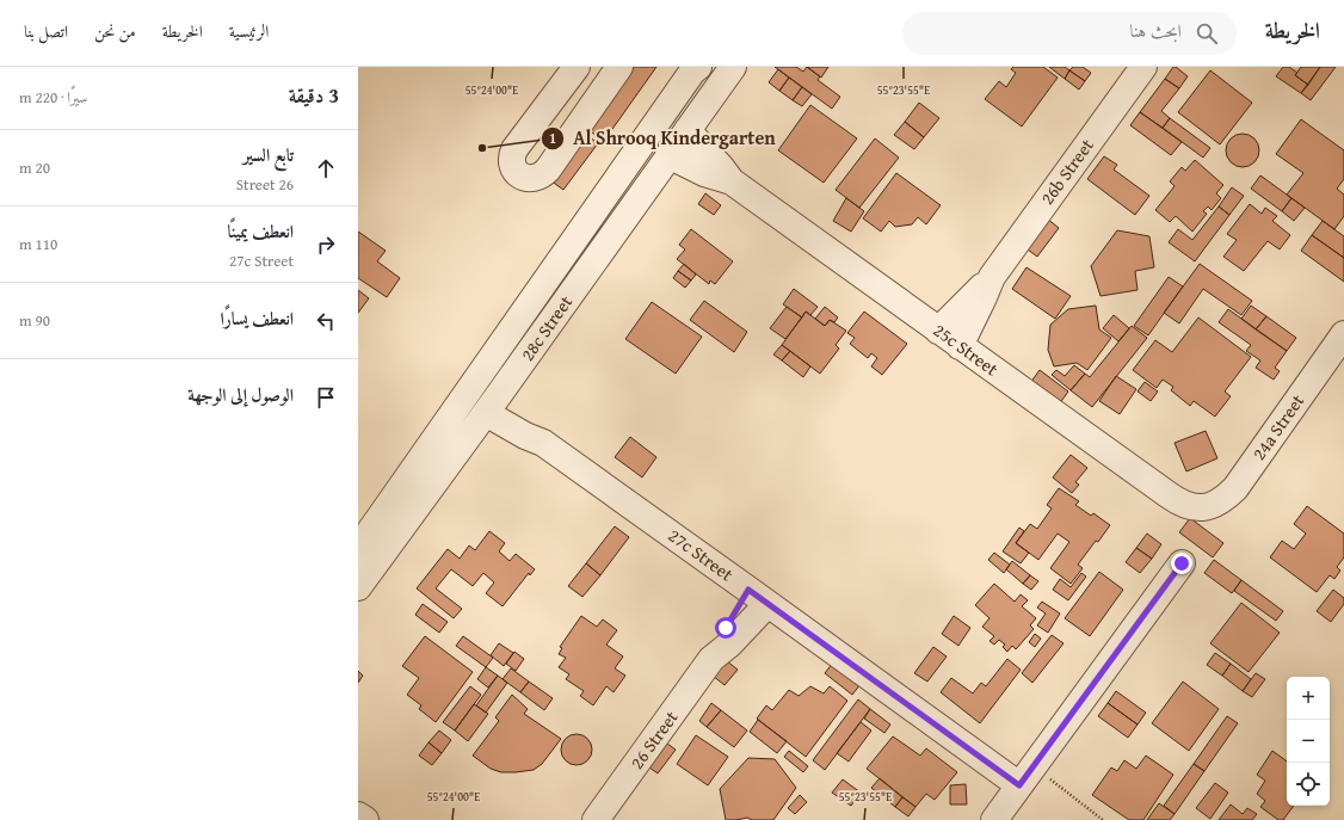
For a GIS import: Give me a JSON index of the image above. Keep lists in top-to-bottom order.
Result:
{
  "streets": {
    "street": [
      "26b Street",
      "28c Street",
      "25c Street",
      "24a Street",
      "27c Street",
      "26 Street"
    ]
  },
  "crossings": [
    ["26b Street", "25c Street"],
    ["28c Street", "25c Street"],
    ["28c Street", "27c Street"],
    ["25c Street", "24a Street"],
    ["27c Street", "26 Street"]
  ],
  "places": ["Al Shrooq Kindergarten"],
  "page": {
    "header": "الخريطة",
    "search": "ابحث هنا",
    "nav": [
      "الرئيسية",
      "الخريطة",
      "من نحن",
      "اتصل بنا"
    ],
    "heading": ["3 دقيقة", "سيرًا · 220 m"],
    "list": [
      ["تابع السير", "26 Street", "20 m"],
      ["انعطف يمينًا", "27c Street", "110 m"],
      ["انعطف يسارًا", "90 m"],
      "الوصول إلى الوجهة"
    ],
    "map_buttons": ["+", "−"]
  },
  "coordinates": ["55°24'00\"E", "55°23'55\"E"]
}
